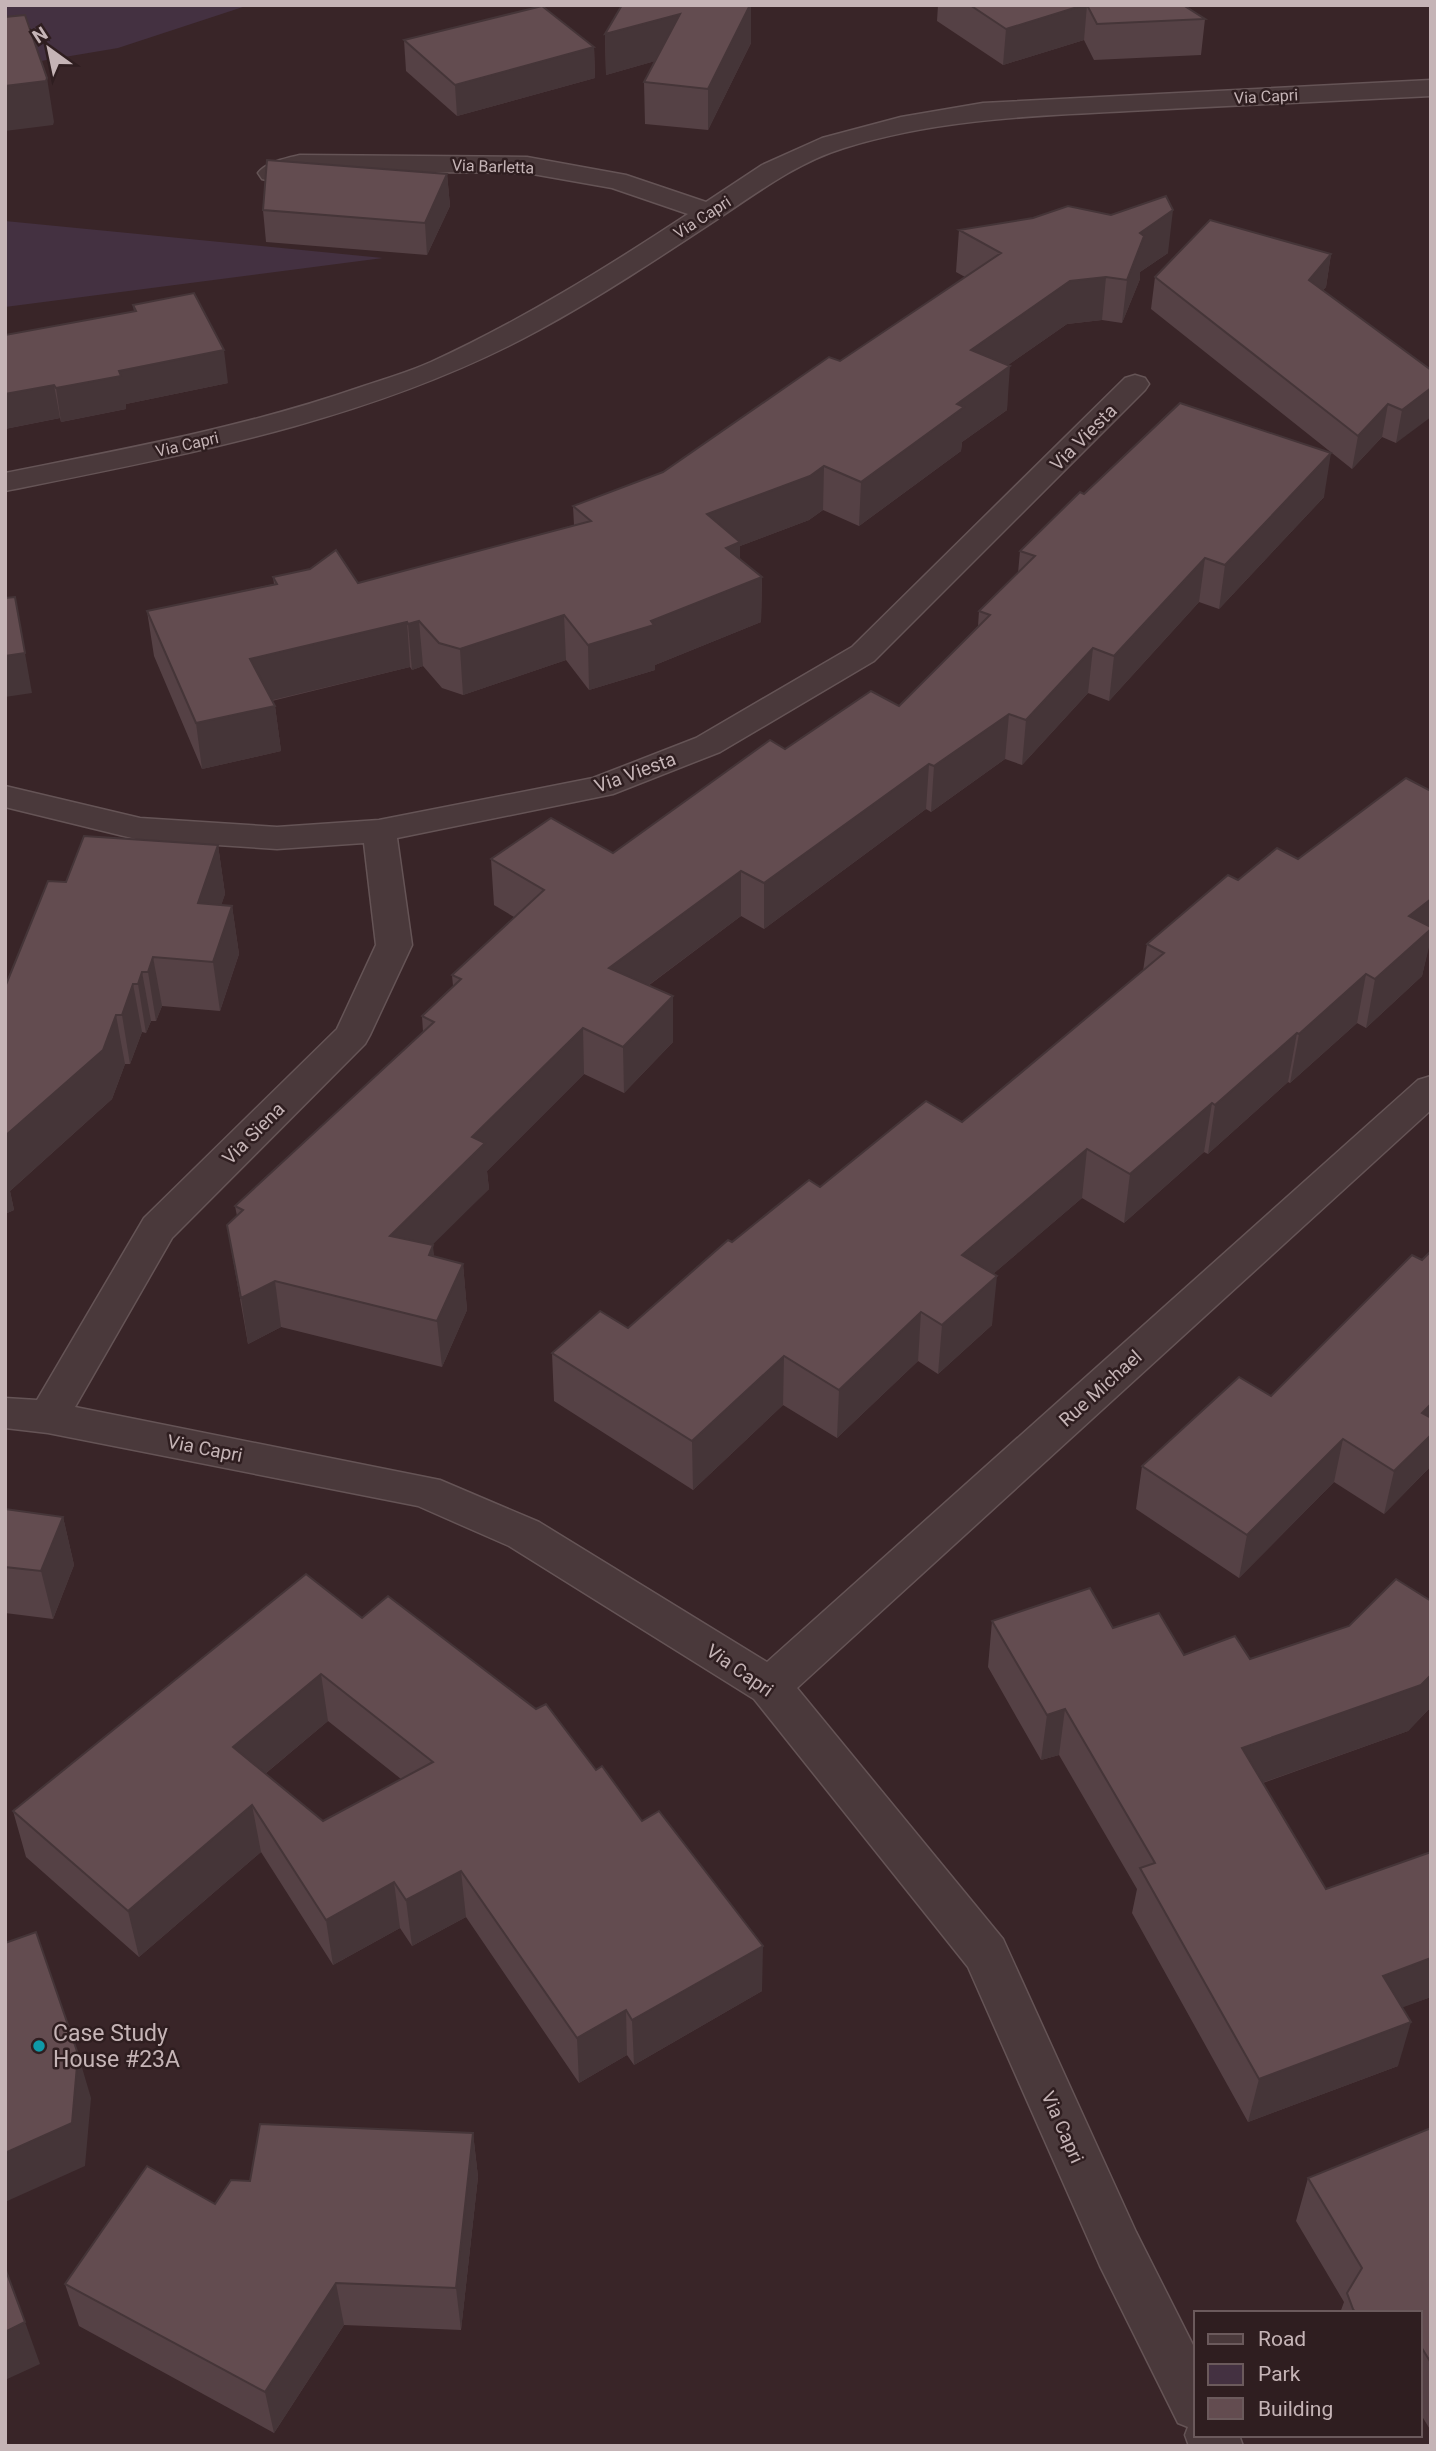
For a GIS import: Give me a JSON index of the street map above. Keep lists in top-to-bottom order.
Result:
{
  "streets": {
    "street": [
      "Via Capri",
      "Via Barletta",
      "Via Viesta",
      "Via Siena",
      "Rue Michael"
    ]
  },
  "crossings": [
    ["Via Capri", "Via Barletta"],
    ["Via Capri", "Via Siena"],
    ["Via Capri", "Rue Michael"],
    ["Via Viesta", "Via Siena"]
  ],
  "places": ["Case Study House #23A"],
  "legend": ["Road", "Park", "Building"],
  "north": "top left"
}
